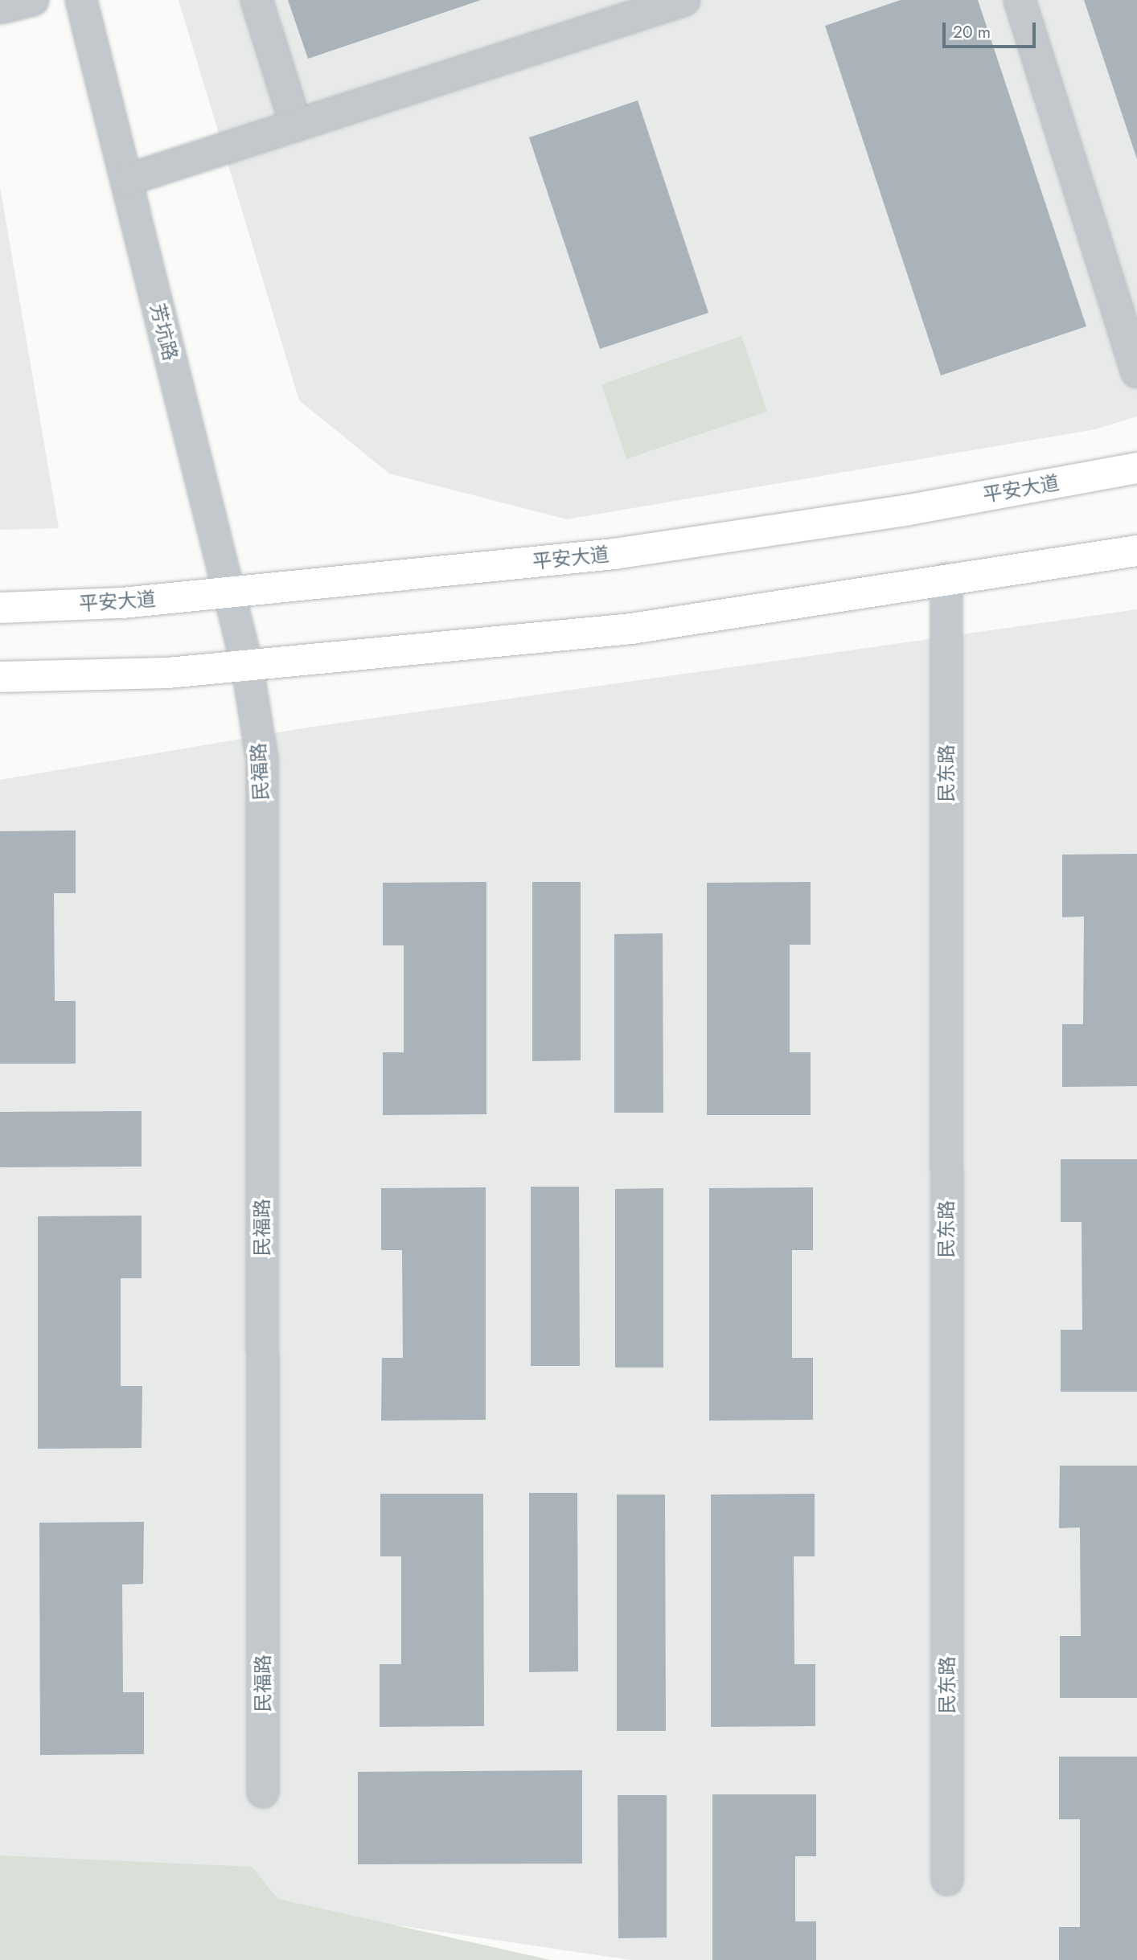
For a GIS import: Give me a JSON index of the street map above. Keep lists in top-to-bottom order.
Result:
{
  "streets": {
    "main road": ["平安大道"],
    "street": ["芳坑路", "民福路", "民东路"]
  },
  "crossings": [
    ["芳坑路", "平安大道"],
    ["芳坑路", "民福路"]
  ],
  "scale_bar": "20 m"
}
